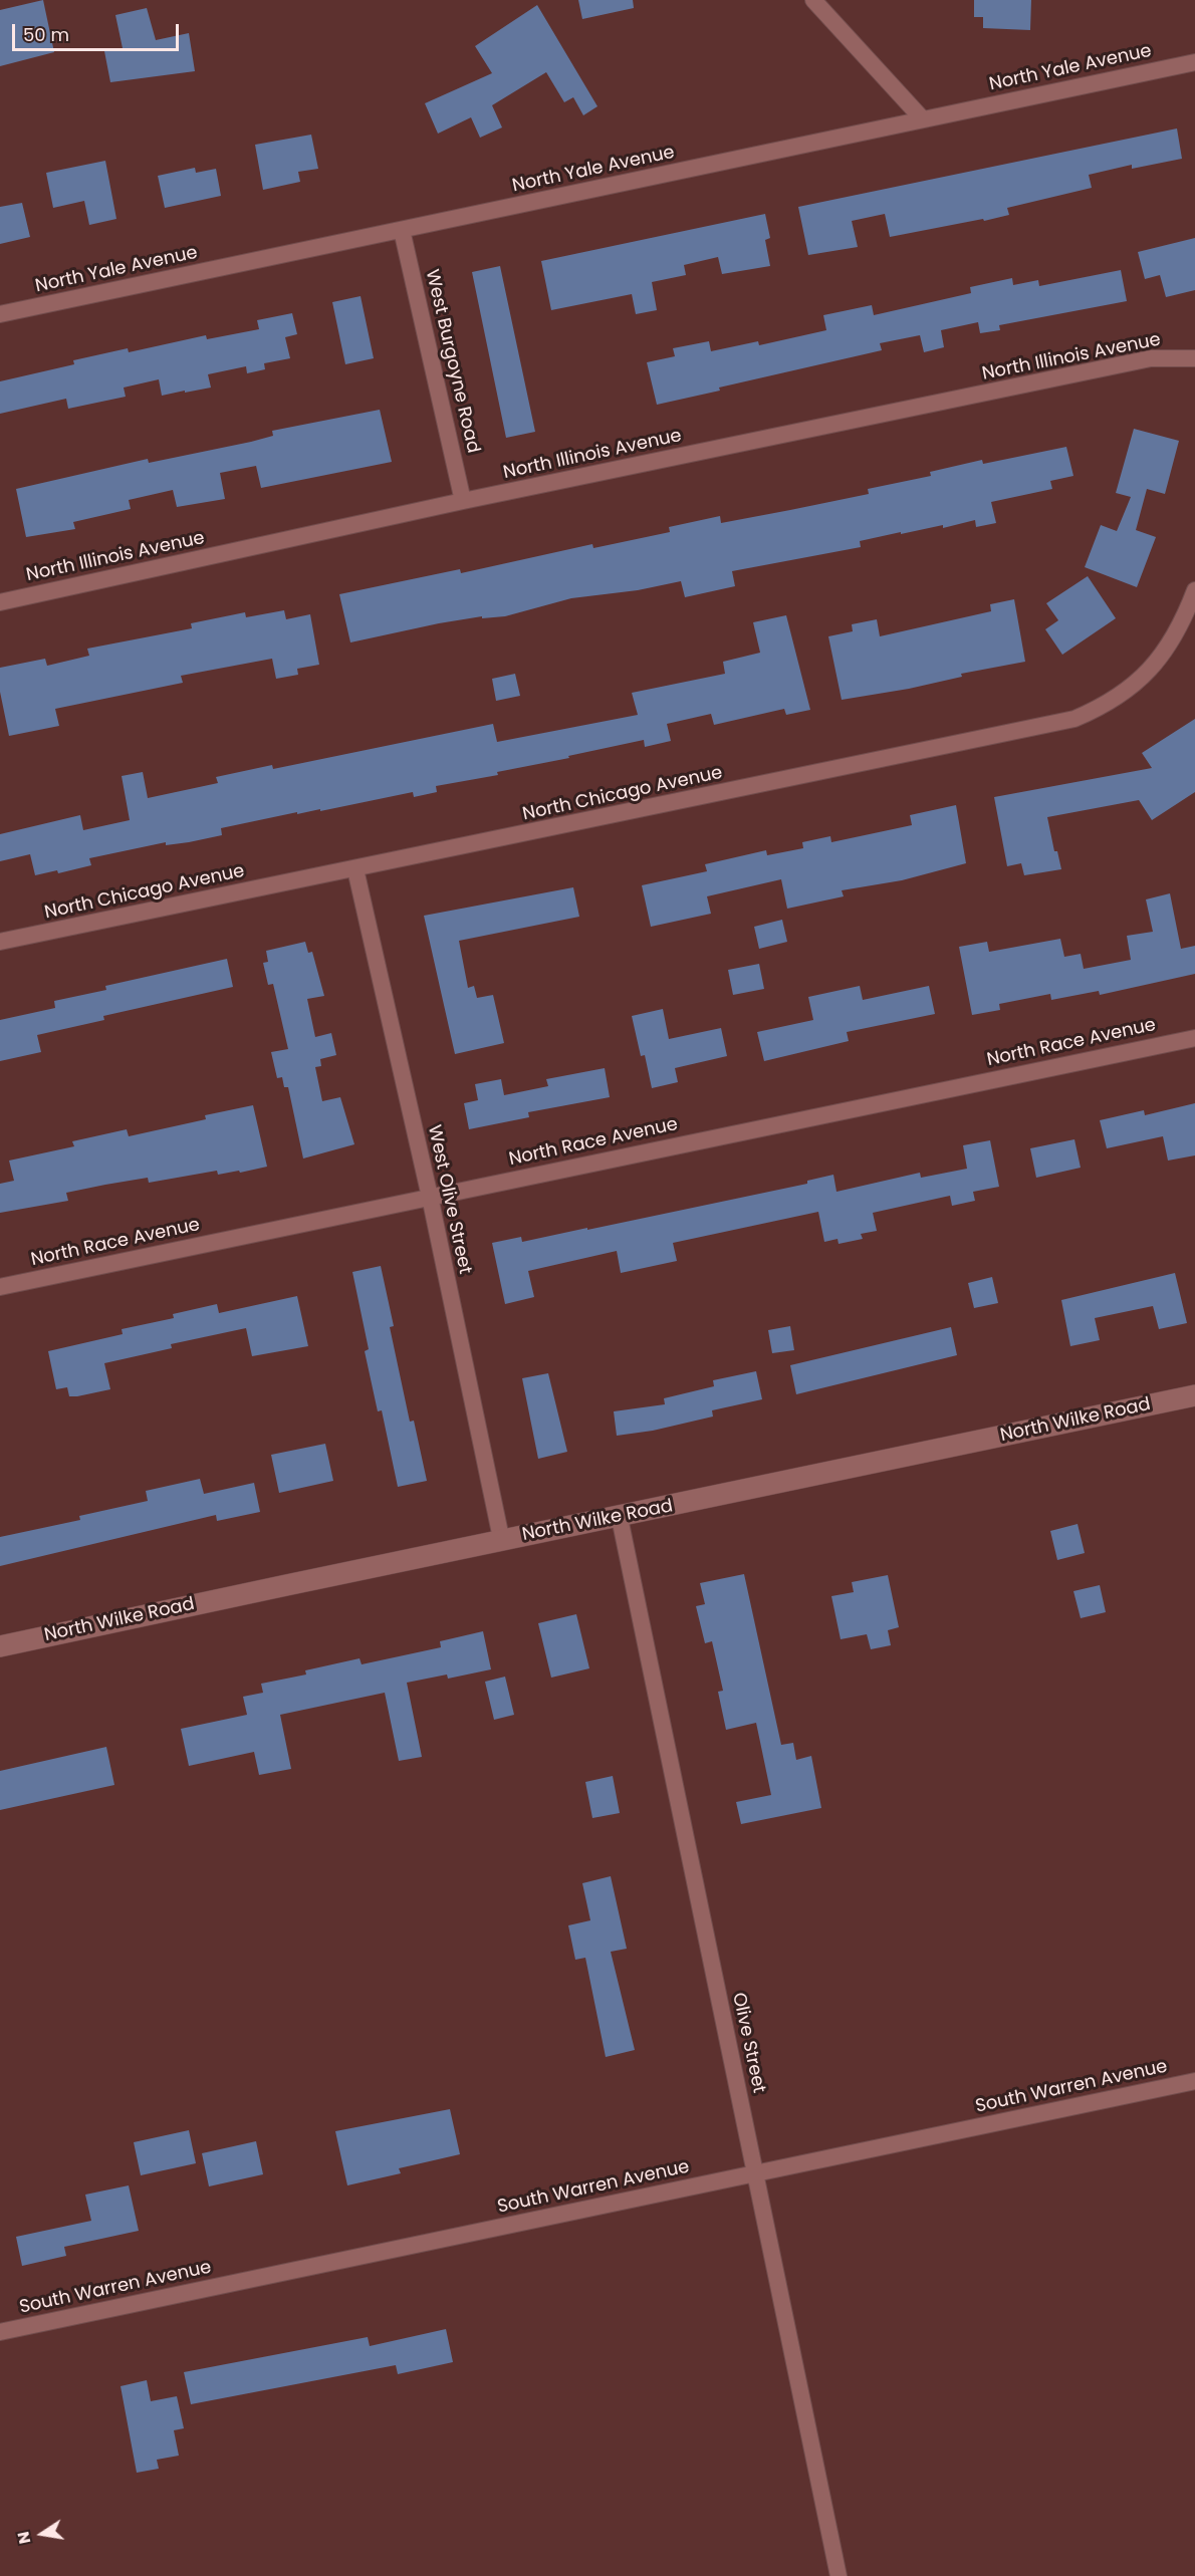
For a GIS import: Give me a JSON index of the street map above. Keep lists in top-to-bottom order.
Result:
{
  "streets": {
    "street": [
      "North Yale Avenue",
      "North Illinois Avenue",
      "West Burgoyne Road",
      "North Chicago Avenue",
      "North Race Avenue",
      "West Olive Street",
      "North Wilke Road",
      "Olive Street",
      "South Warren Avenue"
    ]
  },
  "crossings": [
    ["North Yale Avenue", "West Burgoyne Road"],
    ["North Illinois Avenue", "West Burgoyne Road"],
    ["North Chicago Avenue", "West Olive Street"],
    ["North Race Avenue", "West Olive Street"],
    ["West Olive Street", "North Wilke Road"],
    ["North Wilke Road", "Olive Street"],
    ["Olive Street", "South Warren Avenue"]
  ],
  "scale_bar": "50 m",
  "north": "left"
}
